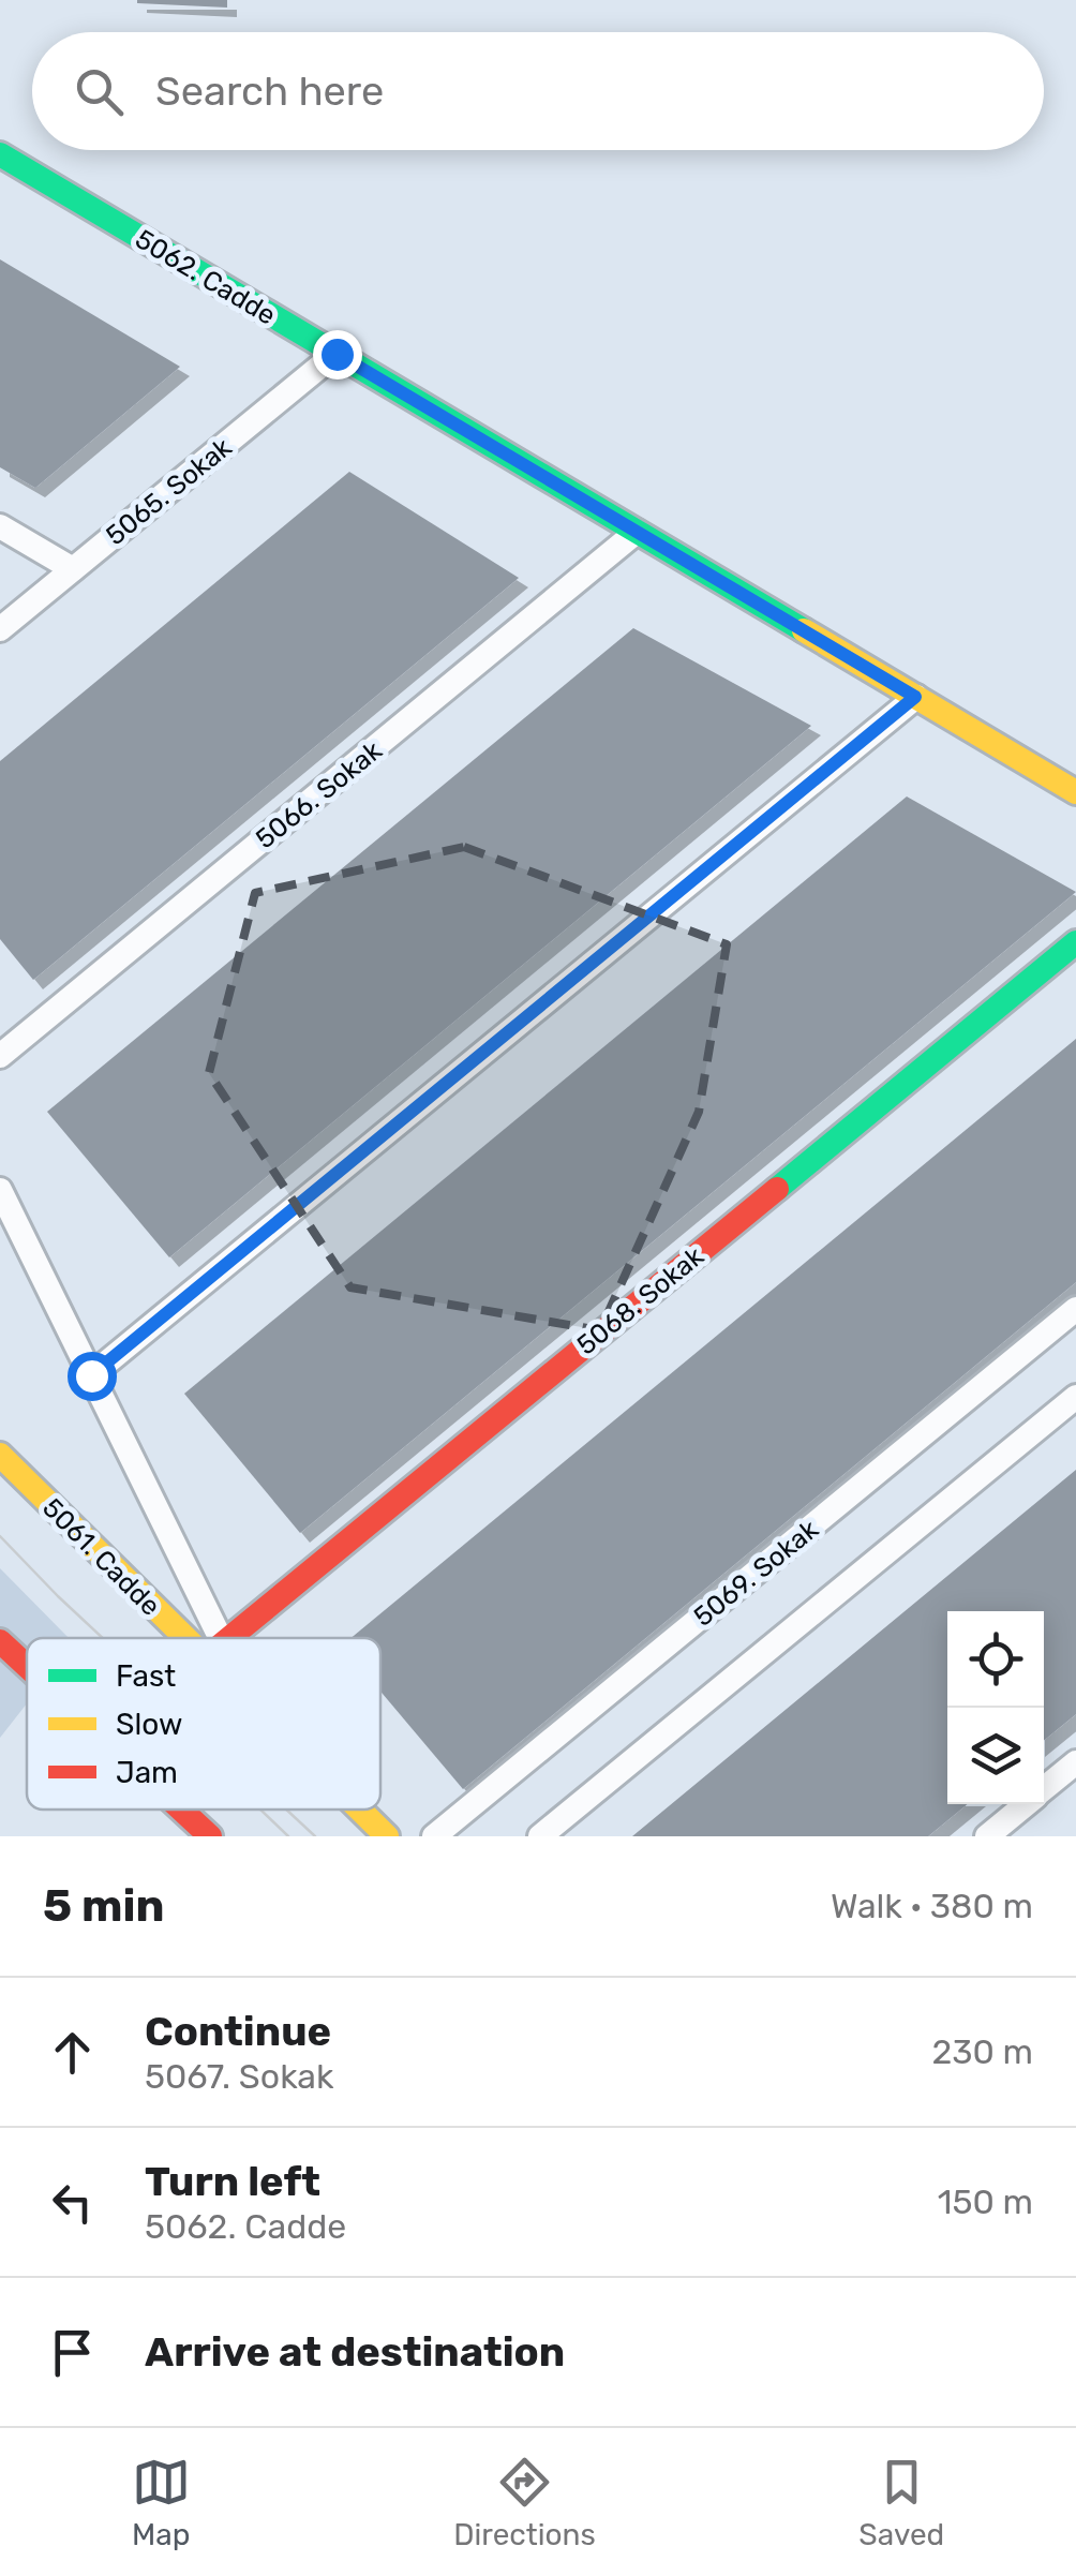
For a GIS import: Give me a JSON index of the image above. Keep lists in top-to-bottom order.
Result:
{
  "streets": {
    "street": [
      "5062. Cadde",
      "5065. Sokak",
      "5066. Sokak",
      "5068. Sokak",
      "5061. Cadde",
      "5069. Sokak"
    ]
  },
  "crossings": [
    ["5062. Cadde", "5065. Sokak"],
    ["5062. Cadde", "5066. Sokak"]
  ],
  "legend": ["Fast", "Slow", "Jam"],
  "page": {
    "search": "Search here",
    "heading": ["5 min", "Walk · 380 m"],
    "list": [
      ["Continue", "5067. Sokak", "230 m"],
      ["Turn left", "5062. Cadde", "150 m"],
      "Arrive at destination"
    ],
    "nav": ["Map", "Directions", "Saved"]
  }
}
